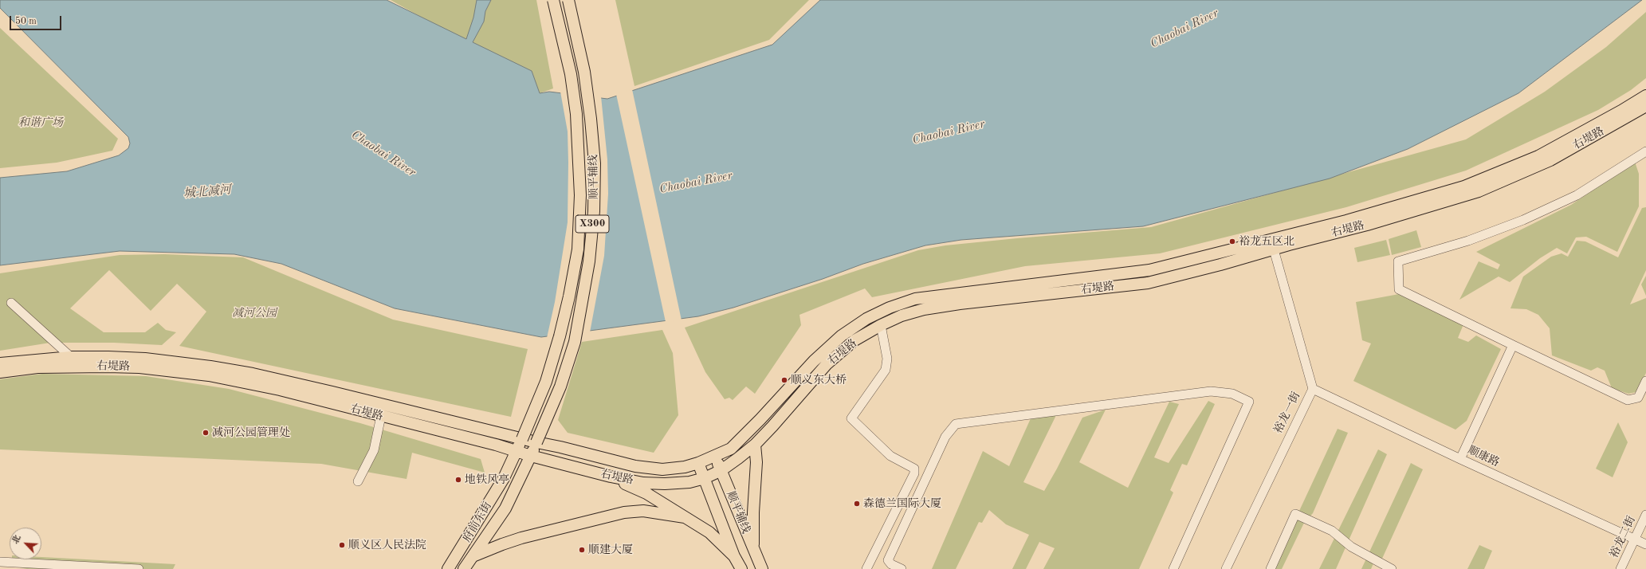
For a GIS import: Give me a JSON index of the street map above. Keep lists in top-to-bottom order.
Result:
{
  "streets": {
    "main road": [
      "右堤路",
      "顺平辅线",
      "X300",
      "府前东街"
    ],
    "street": ["裕龙一街", "顺康路", "裕龙二街"]
  },
  "crossings": [
    ["右堤路", "顺平辅线"],
    ["右堤路", "裕龙一街"],
    ["右堤路", "府前东街"],
    ["顺平辅线", "府前东街"],
    ["裕龙一街", "顺康路"],
    ["顺康路", "裕龙二街"]
  ],
  "water": ["Chaobai River", "城北减河"],
  "parks": ["和谐广场", "减河公园"],
  "places": [
    "裕龙五区北",
    "顺义东大桥",
    "减河公园管理处",
    "地铁风亭",
    "森德兰国际大厦",
    "顺义区人民法院",
    "顺建大厦"
  ],
  "scale_bar": "50 m",
  "north": "top left"
}
